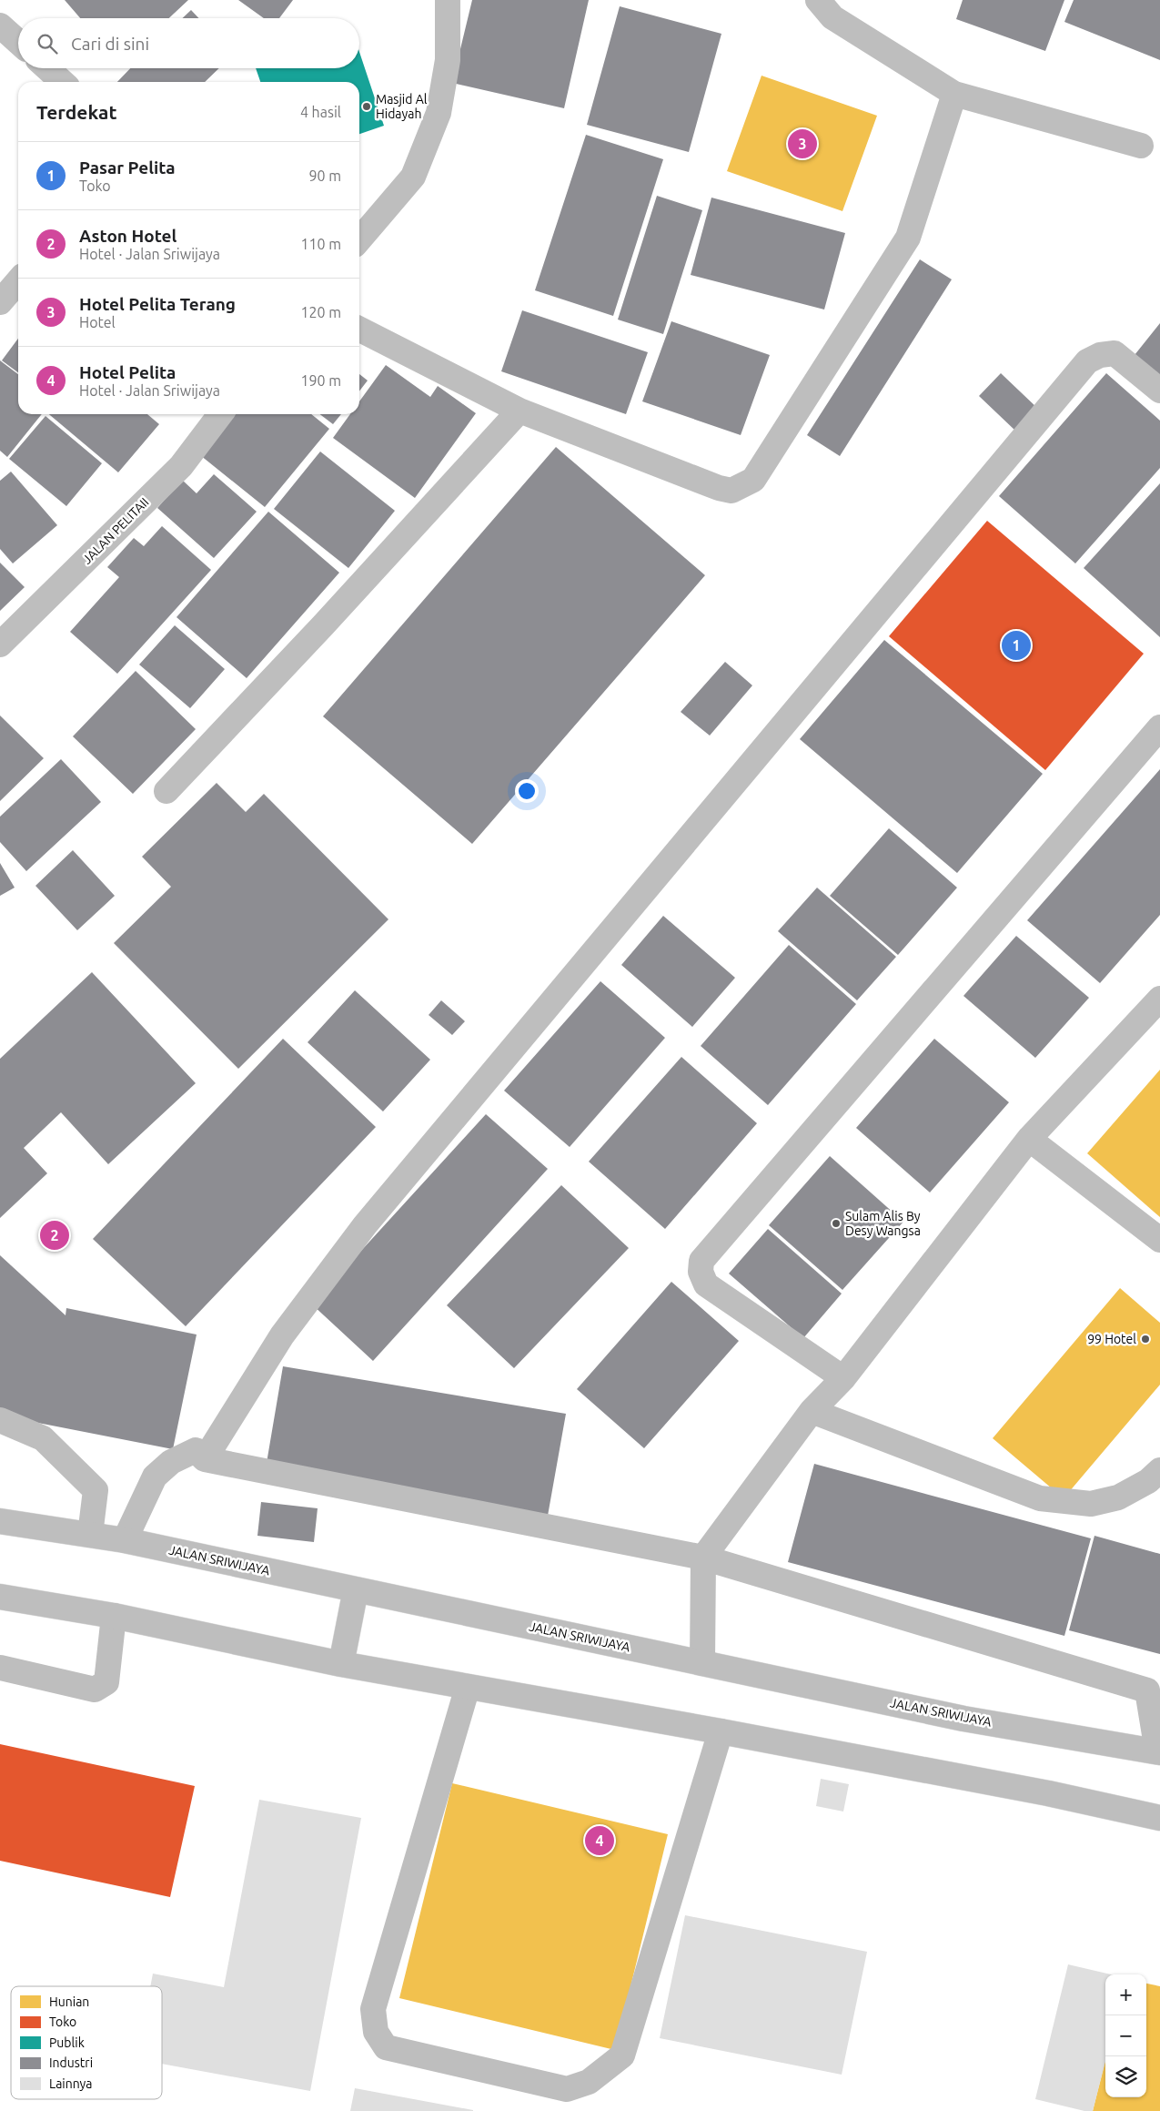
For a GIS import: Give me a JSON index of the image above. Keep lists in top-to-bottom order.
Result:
{
  "streets": {
    "main road": ["JALAN PELITAII", "JALAN SRIWIJAYA"]
  },
  "places": ["Masjid Al Hidayah", "Sulam Alis By Desy Wangsa", "99 Hotel"],
  "legend": [
    "Hunian",
    "Toko",
    "Publik",
    "Industri",
    "Lainnya"
  ],
  "page": {
    "search": "Cari di sini",
    "heading": ["Terdekat", "4 hasil"],
    "pins": [
      "3",
      "1",
      "2",
      "4"
    ],
    "list": [
      {
        "mark": "1",
        "name": "Pasar Pelita",
        "note": "Toko",
        "value": "90 m"
      },
      {
        "mark": "2",
        "name": "Aston Hotel",
        "note": "Hotel · Jalan Sriwijaya",
        "value": "110 m"
      },
      {
        "mark": "3",
        "name": "Hotel Pelita Terang",
        "note": "Hotel",
        "value": "120 m"
      },
      {
        "mark": "4",
        "name": "Hotel Pelita",
        "note": "Hotel · Jalan Sriwijaya",
        "value": "190 m"
      }
    ],
    "map_buttons": ["+", "−"]
  }
}
